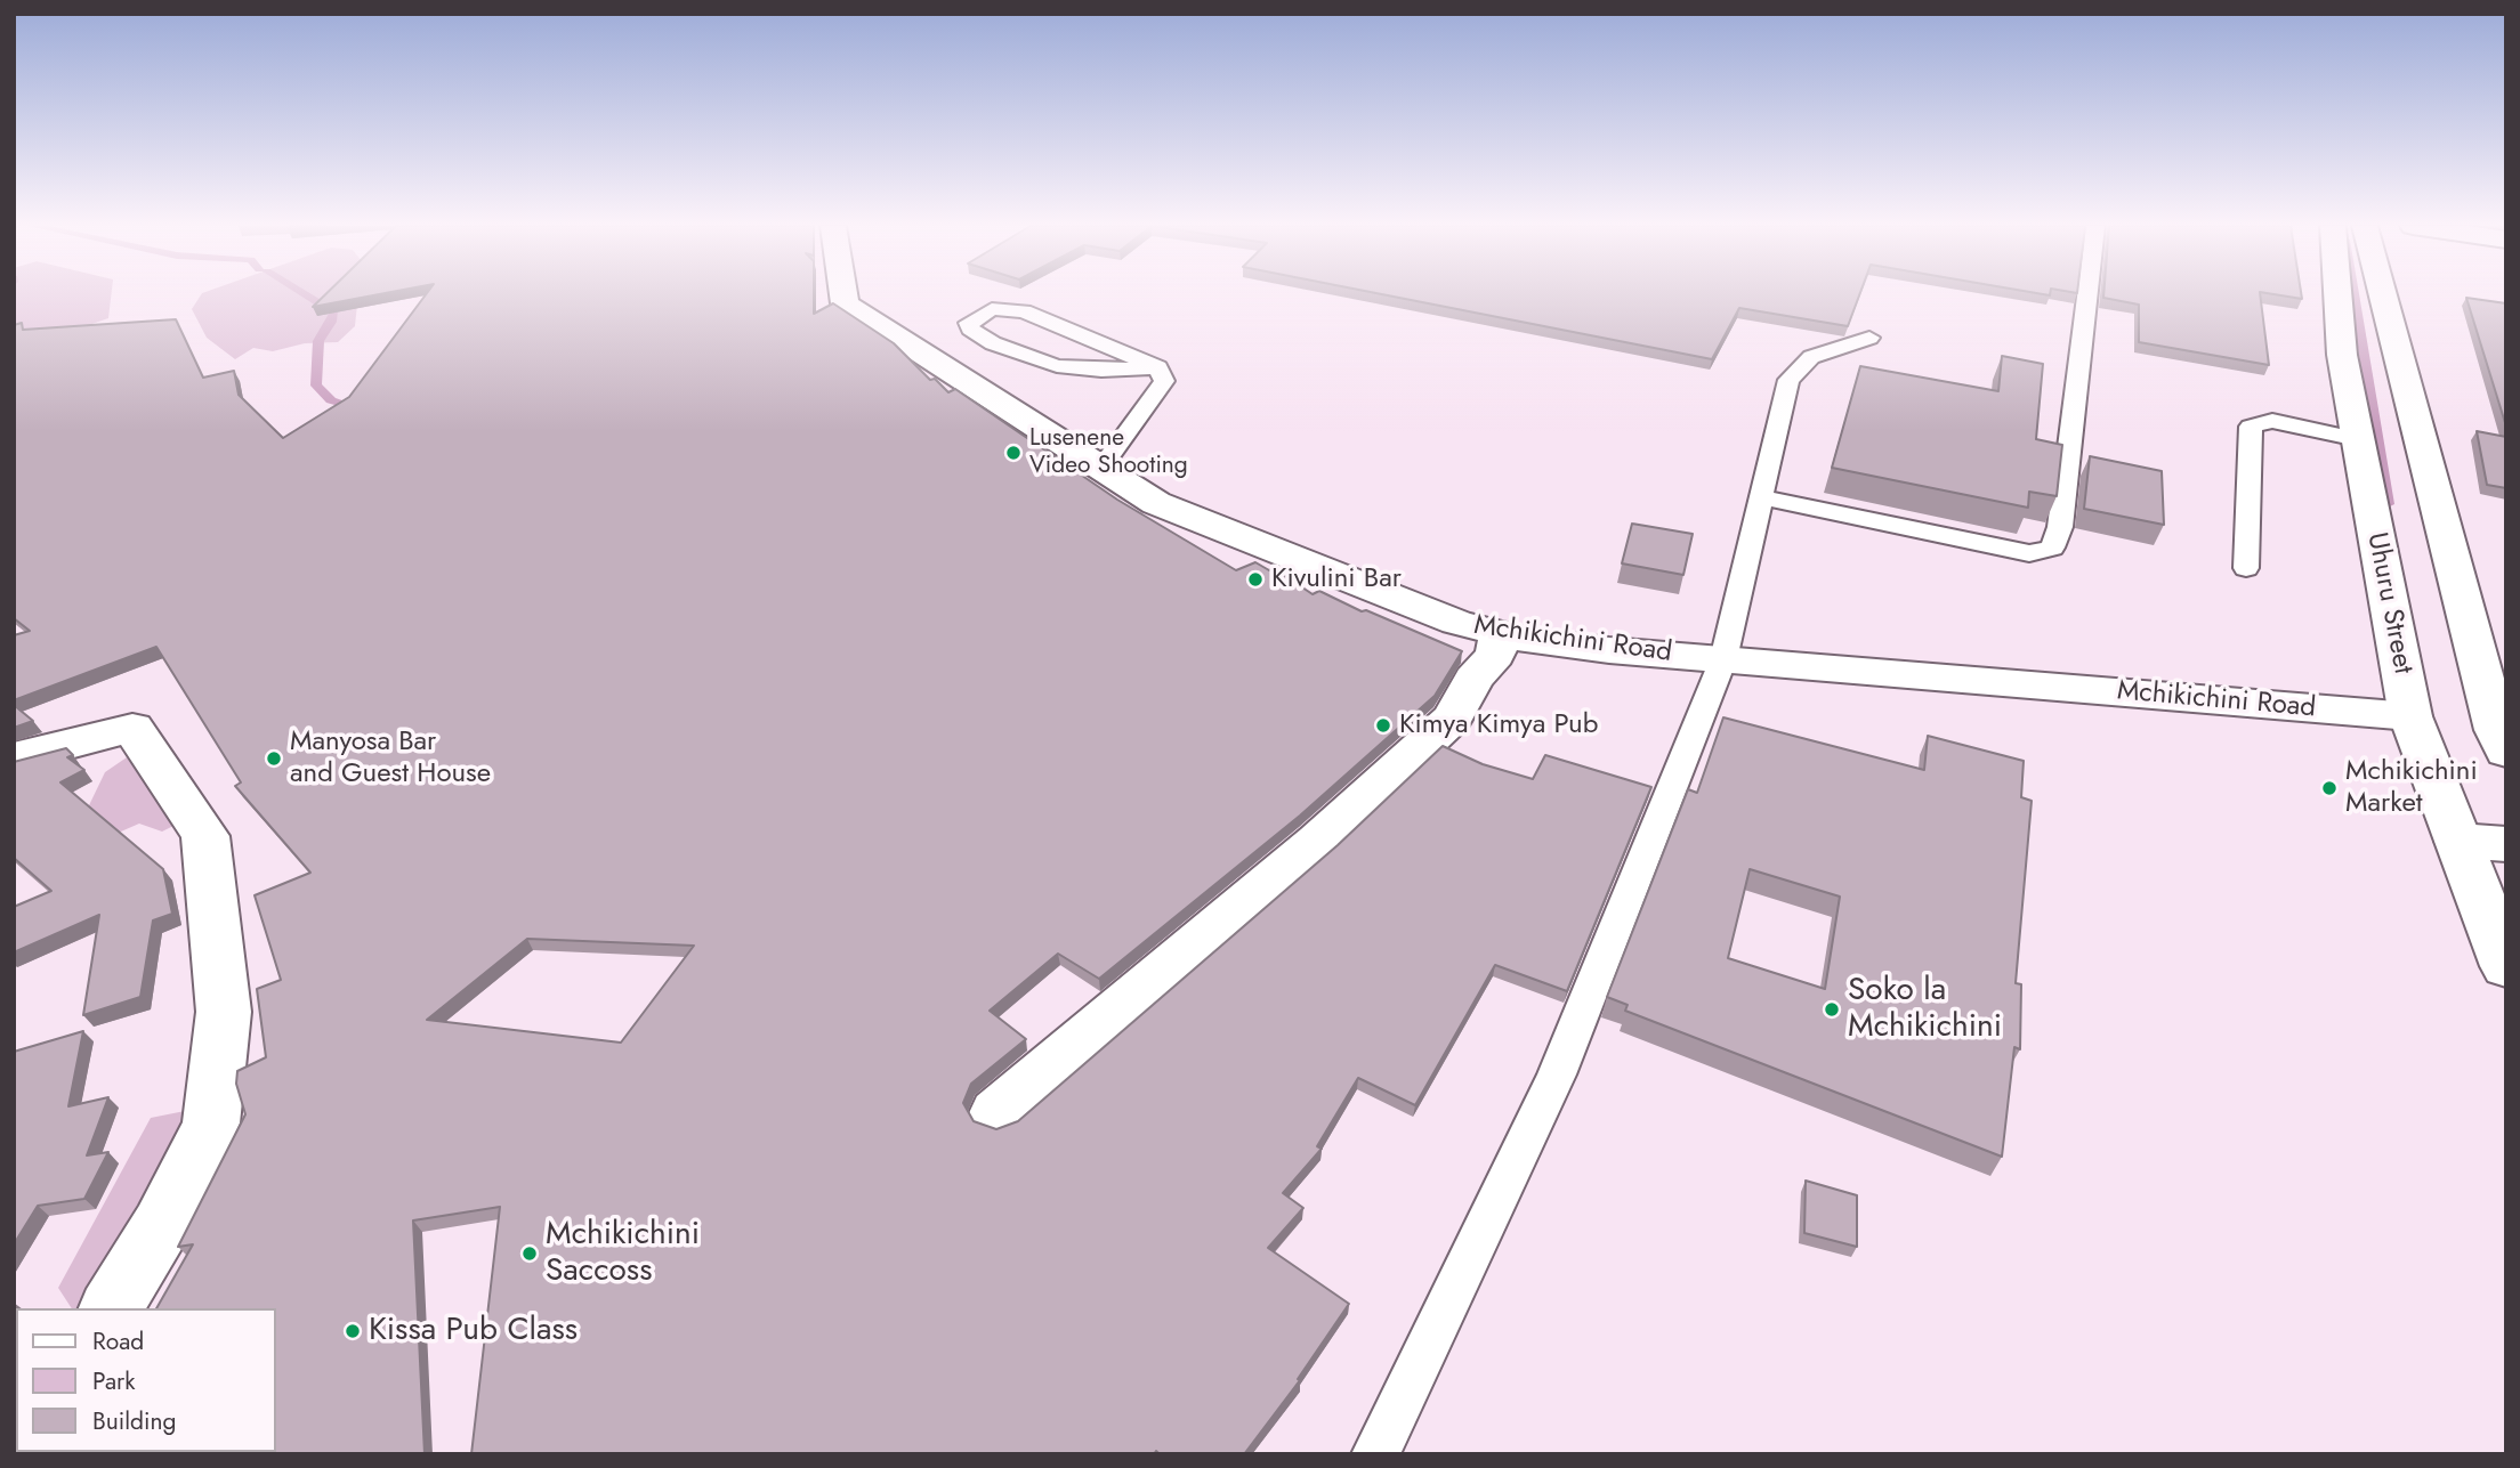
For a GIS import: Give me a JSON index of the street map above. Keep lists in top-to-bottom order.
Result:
{
  "streets": {
    "street": ["Uhuru Street", "Mchikichini Road"]
  },
  "crossings": [
    ["Uhuru Street", "Mchikichini Road"]
  ],
  "places": [
    "Lusenene Video Shooting",
    "Kivulini Bar",
    "Kimya Kimya Pub",
    "Manyosa Bar and Guest House",
    "Mchikichini Market",
    "Soko la Mchikichini",
    "Mchikichini Saccoss",
    "Kissa Pub Class"
  ],
  "legend": ["Road", "Park", "Building"]
}
